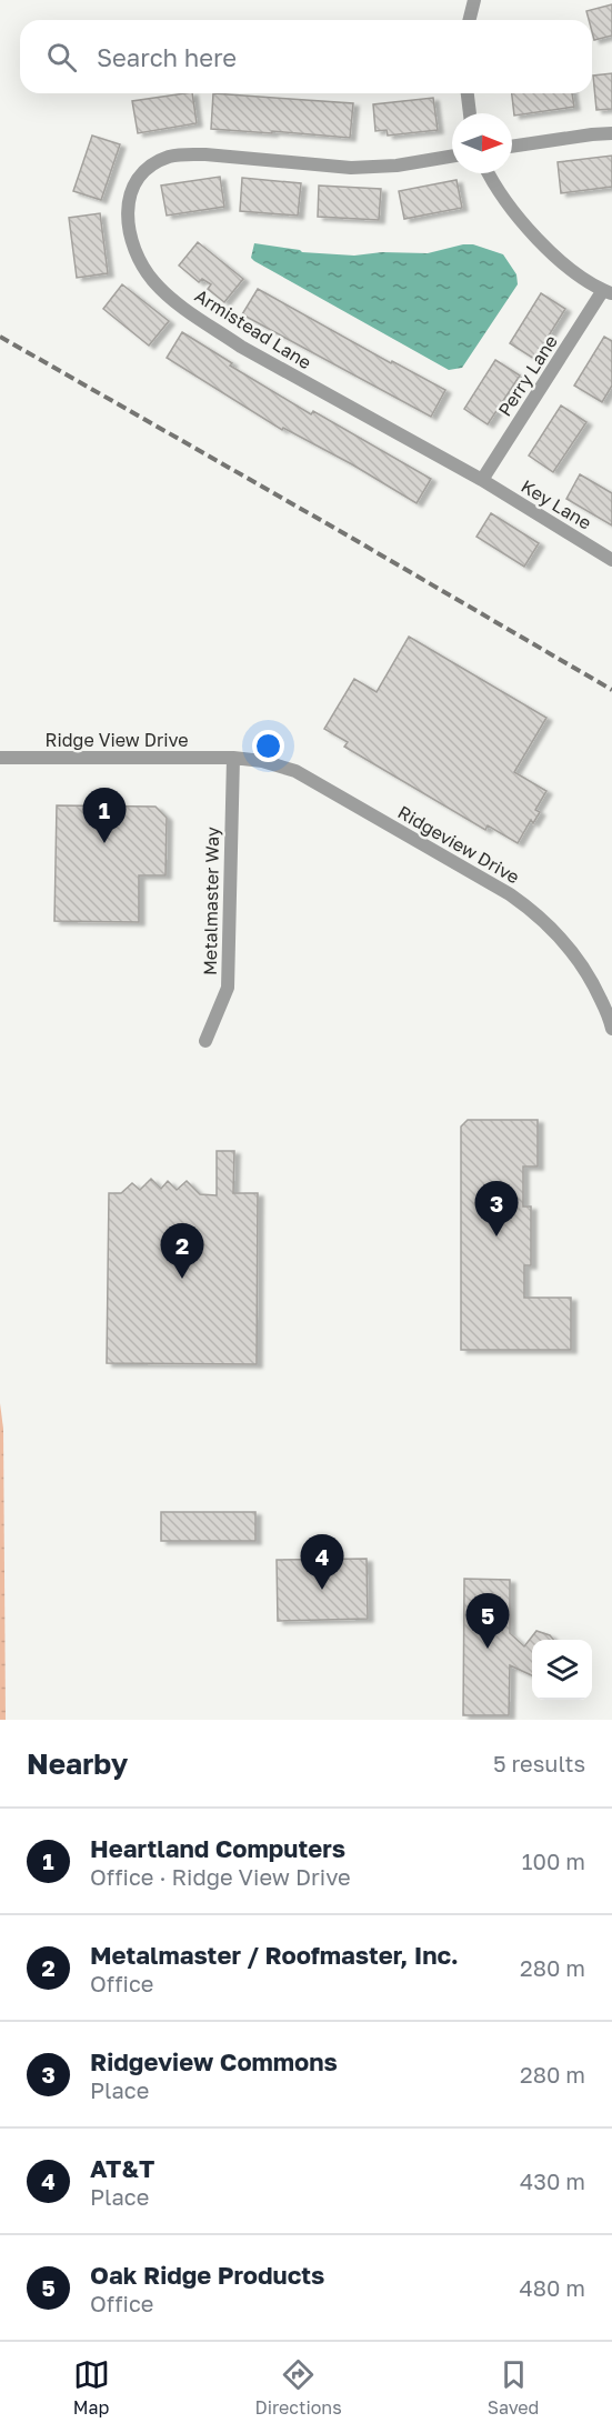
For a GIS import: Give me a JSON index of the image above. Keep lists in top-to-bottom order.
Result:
{
  "streets": {
    "street": [
      "Armistead Lane",
      "Perry Lane",
      "Key Lane",
      "Ridge View Drive",
      "Ridgeview Drive",
      "Metalmaster Way"
    ]
  },
  "crossings": [
    ["Armistead Lane", "Perry Lane"],
    ["Armistead Lane", "Key Lane"],
    ["Perry Lane", "Key Lane"],
    ["Ridge View Drive", "Ridgeview Drive"],
    ["Ridge View Drive", "Metalmaster Way"],
    ["Ridgeview Drive", "Metalmaster Way"]
  ],
  "north": "right",
  "page": {
    "search": "Search here",
    "pins": [
      "1",
      "3",
      "2",
      "4",
      "5"
    ],
    "heading": ["Nearby", "5 results"],
    "list": [
      {
        "mark": "1",
        "name": "Heartland Computers",
        "note": "Office · Ridge View Drive",
        "value": "100 m"
      },
      {
        "mark": "2",
        "name": "Metalmaster / Roofmaster, Inc.",
        "note": "Office",
        "value": "280 m"
      },
      {
        "mark": "3",
        "name": "Ridgeview Commons",
        "note": "Place",
        "value": "280 m"
      },
      {
        "mark": "4",
        "name": "AT&T",
        "note": "Place",
        "value": "430 m"
      },
      {
        "mark": "5",
        "name": "Oak Ridge Products",
        "note": "Office",
        "value": "480 m"
      }
    ],
    "nav": ["Map", "Directions", "Saved"]
  }
}
